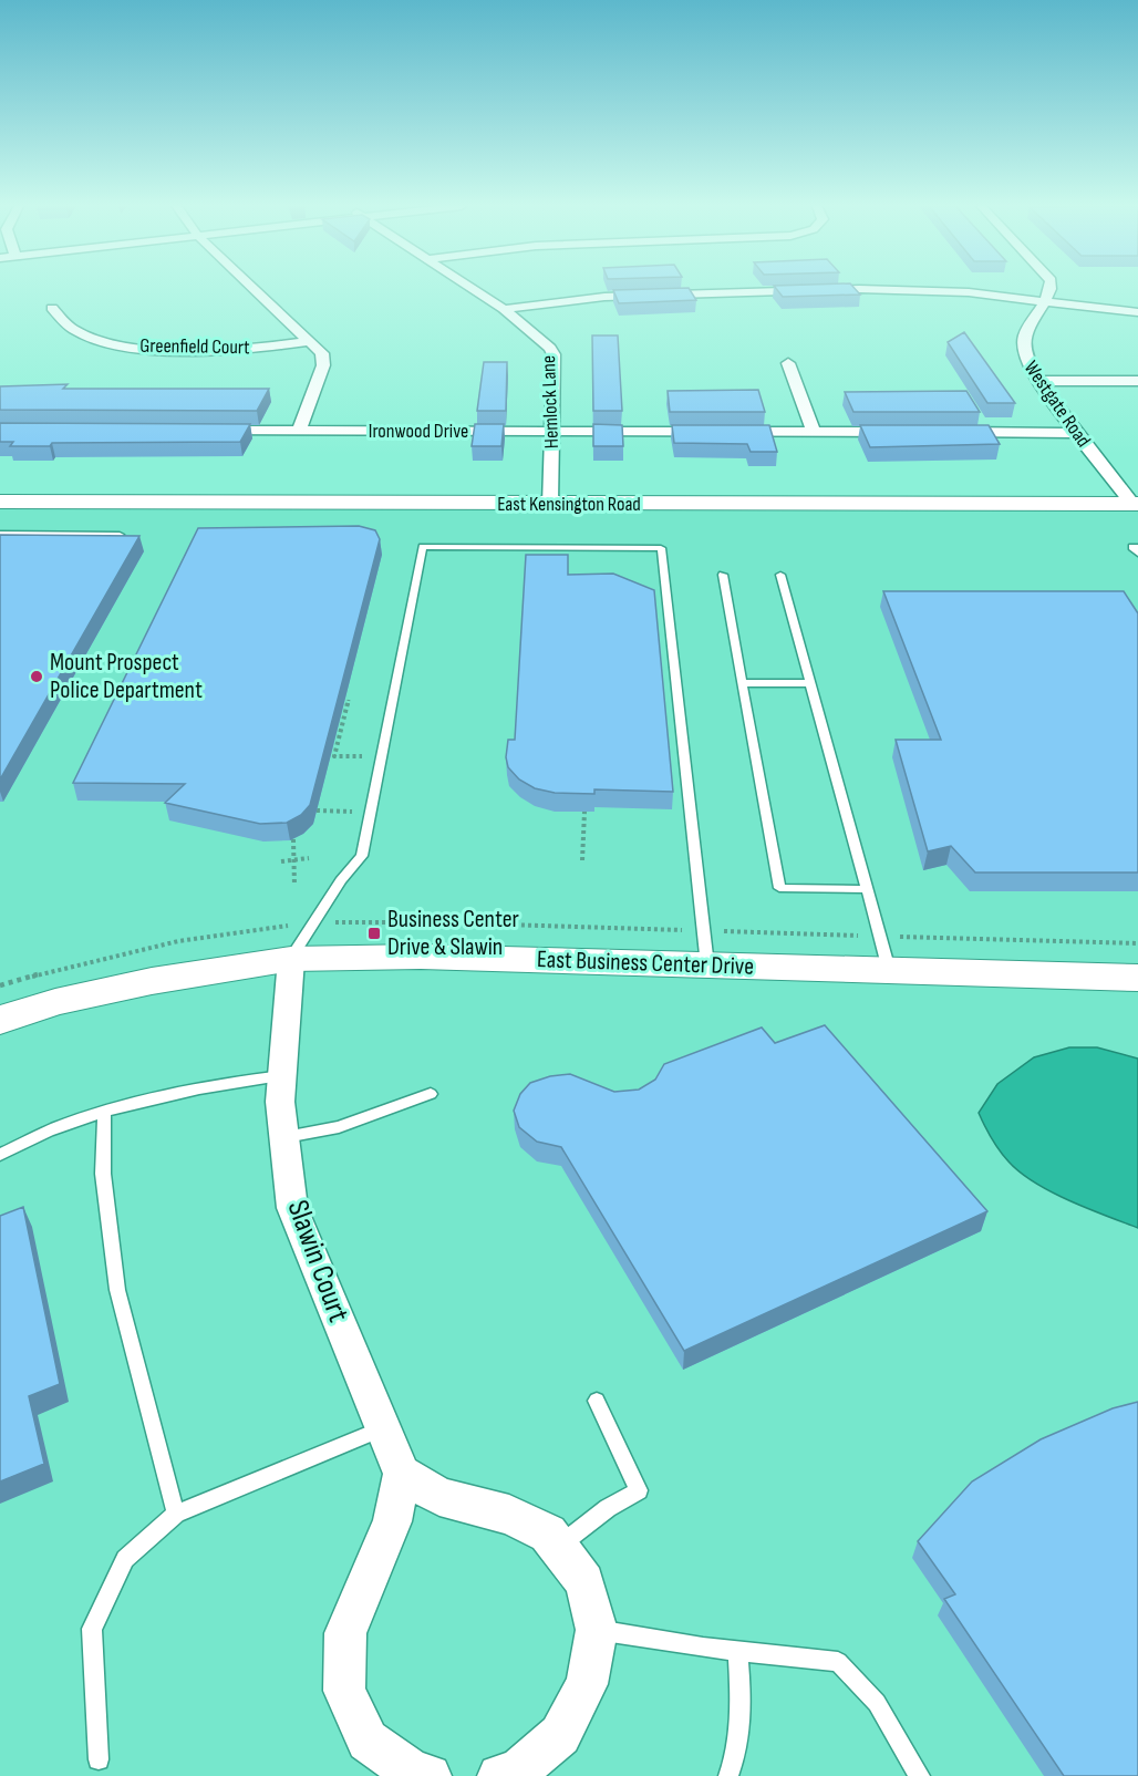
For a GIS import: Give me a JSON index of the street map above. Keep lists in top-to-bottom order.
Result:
{
  "streets": {
    "main road": ["East Kensington Road", "East Business Center Drive"],
    "street": [
      "Greenfield Court",
      "Hemlock Lane",
      "Westgate Road",
      "Ironwood Drive",
      "Slawin Court"
    ]
  },
  "crossings": [
    ["Hemlock Lane", "Ironwood Drive"],
    ["Hemlock Lane", "East Kensington Road"],
    ["Westgate Road", "East Kensington Road"],
    ["East Business Center Drive", "Slawin Court"]
  ],
  "places": {
    "other": ["Mount Prospect Police Department"],
    "transit": ["Business Center Drive & Slawin"]
  }
}
